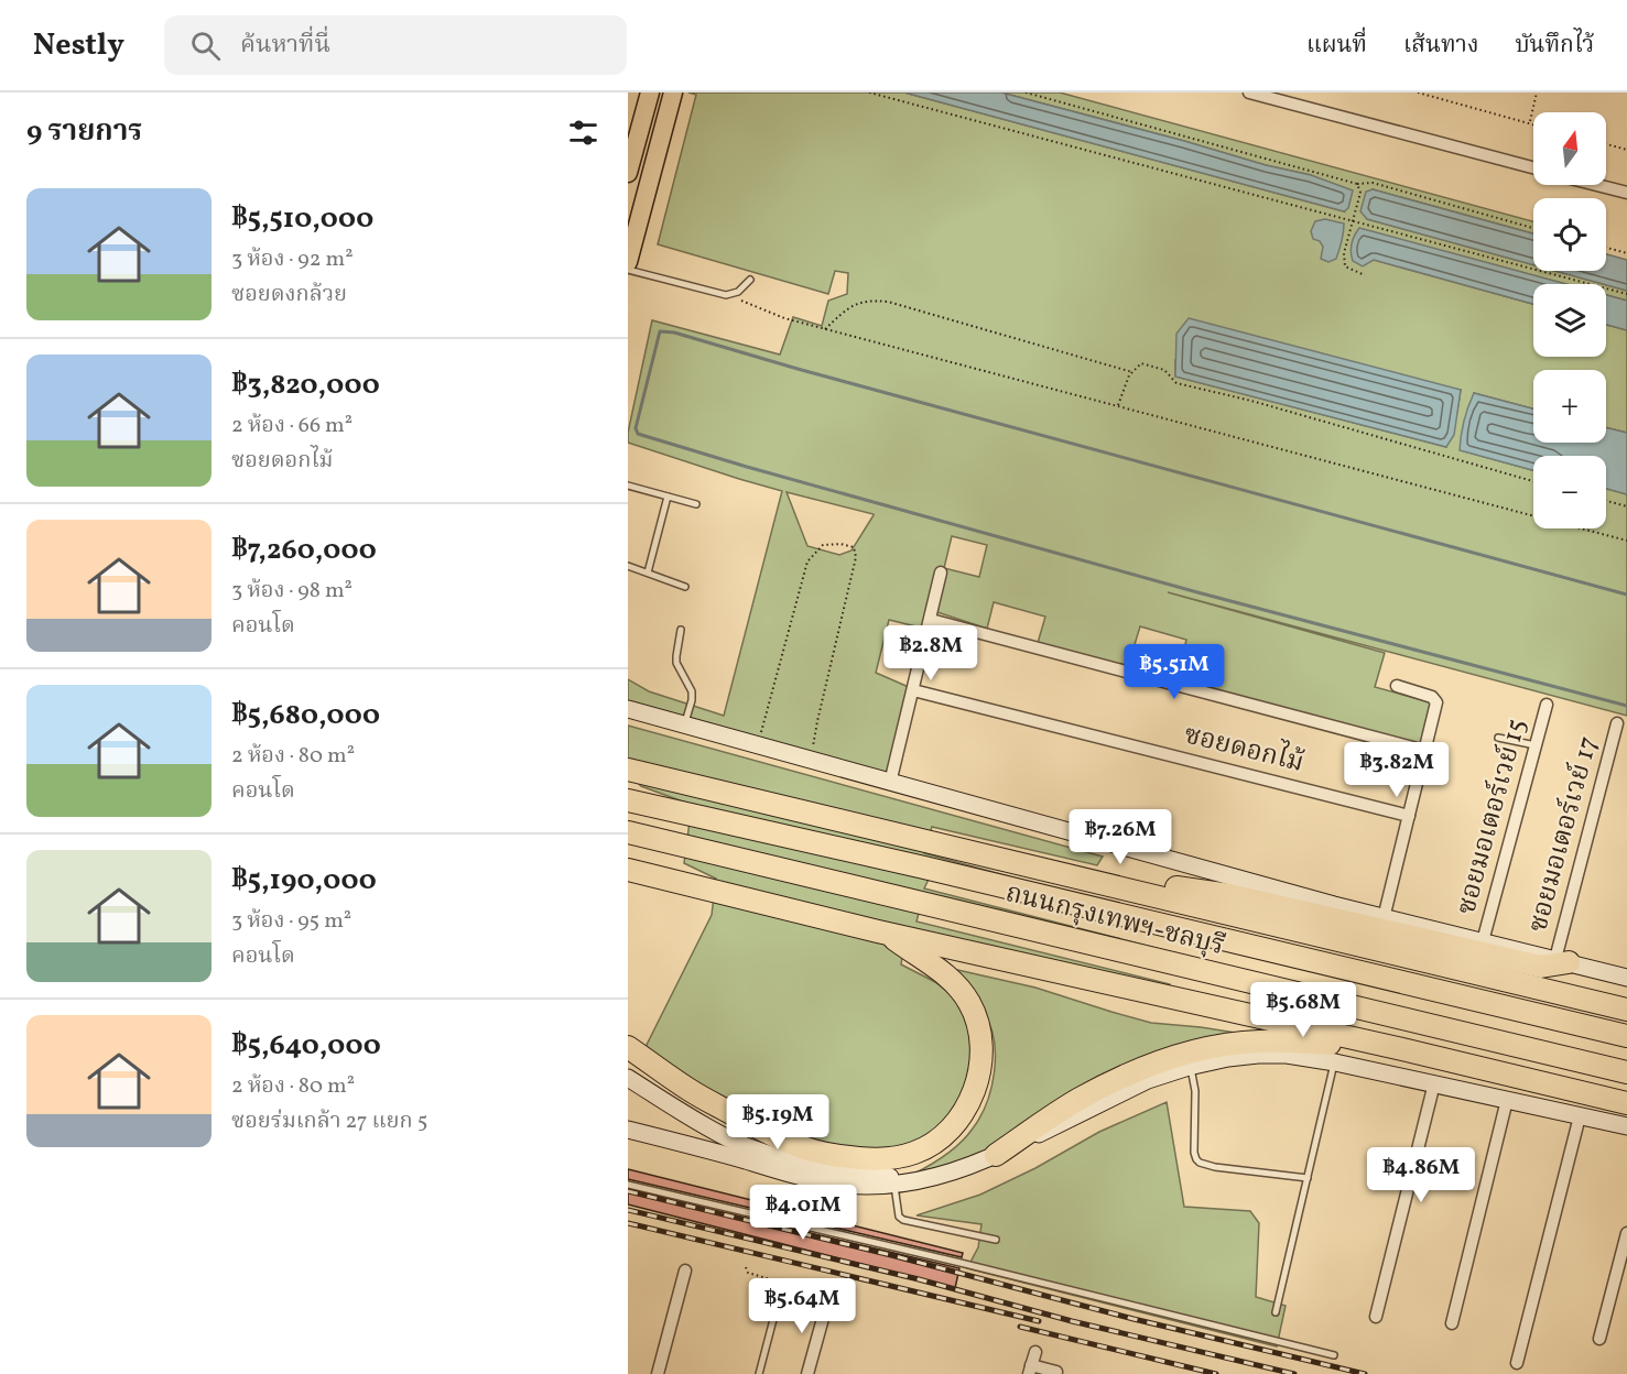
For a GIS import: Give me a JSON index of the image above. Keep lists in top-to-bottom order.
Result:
{
  "streets": {
    "highway": ["ถนนกรุงเทพฯ-ชลบุรี"],
    "street": ["ซอยดอกไม้", "ซอยมอเตอร์เวย์ 15", "ซอยมอเตอร์เวย์ 17"]
  },
  "north": "top",
  "page": {
    "header": "Nestly",
    "search": "ค้นหาที่นี่",
    "nav": ["แผนที่", "เส้นทาง", "บันทึกไว้"],
    "heading": "9 รายการ",
    "map_buttons": ["+", "−"],
    "list": [
      {
        "name": "฿5,510,000",
        "note": "3 ห้อง · 92 m² · ซอยดงกล้วย"
      },
      {
        "name": "฿3,820,000",
        "note": "2 ห้อง · 66 m² · ซอยดอกไม้"
      },
      {
        "name": "฿7,260,000",
        "note": "3 ห้อง · 98 m² · คอนโด"
      },
      {
        "name": "฿5,680,000",
        "note": "2 ห้อง · 80 m² · คอนโด"
      },
      {
        "name": "฿5,190,000",
        "note": "3 ห้อง · 95 m² · คอนโด"
      },
      {
        "name": "฿5,640,000",
        "note": "2 ห้อง · 80 m² · ซอยร่มเกล้า 27 แยก 5"
      }
    ],
    "price": [
      "฿2.8M",
      "฿5.51M",
      "฿3.82M",
      "฿7.26M",
      "฿5.68M",
      "฿5.19M",
      "฿4.86M",
      "฿4.01M",
      "฿5.64M"
    ]
  }
}
